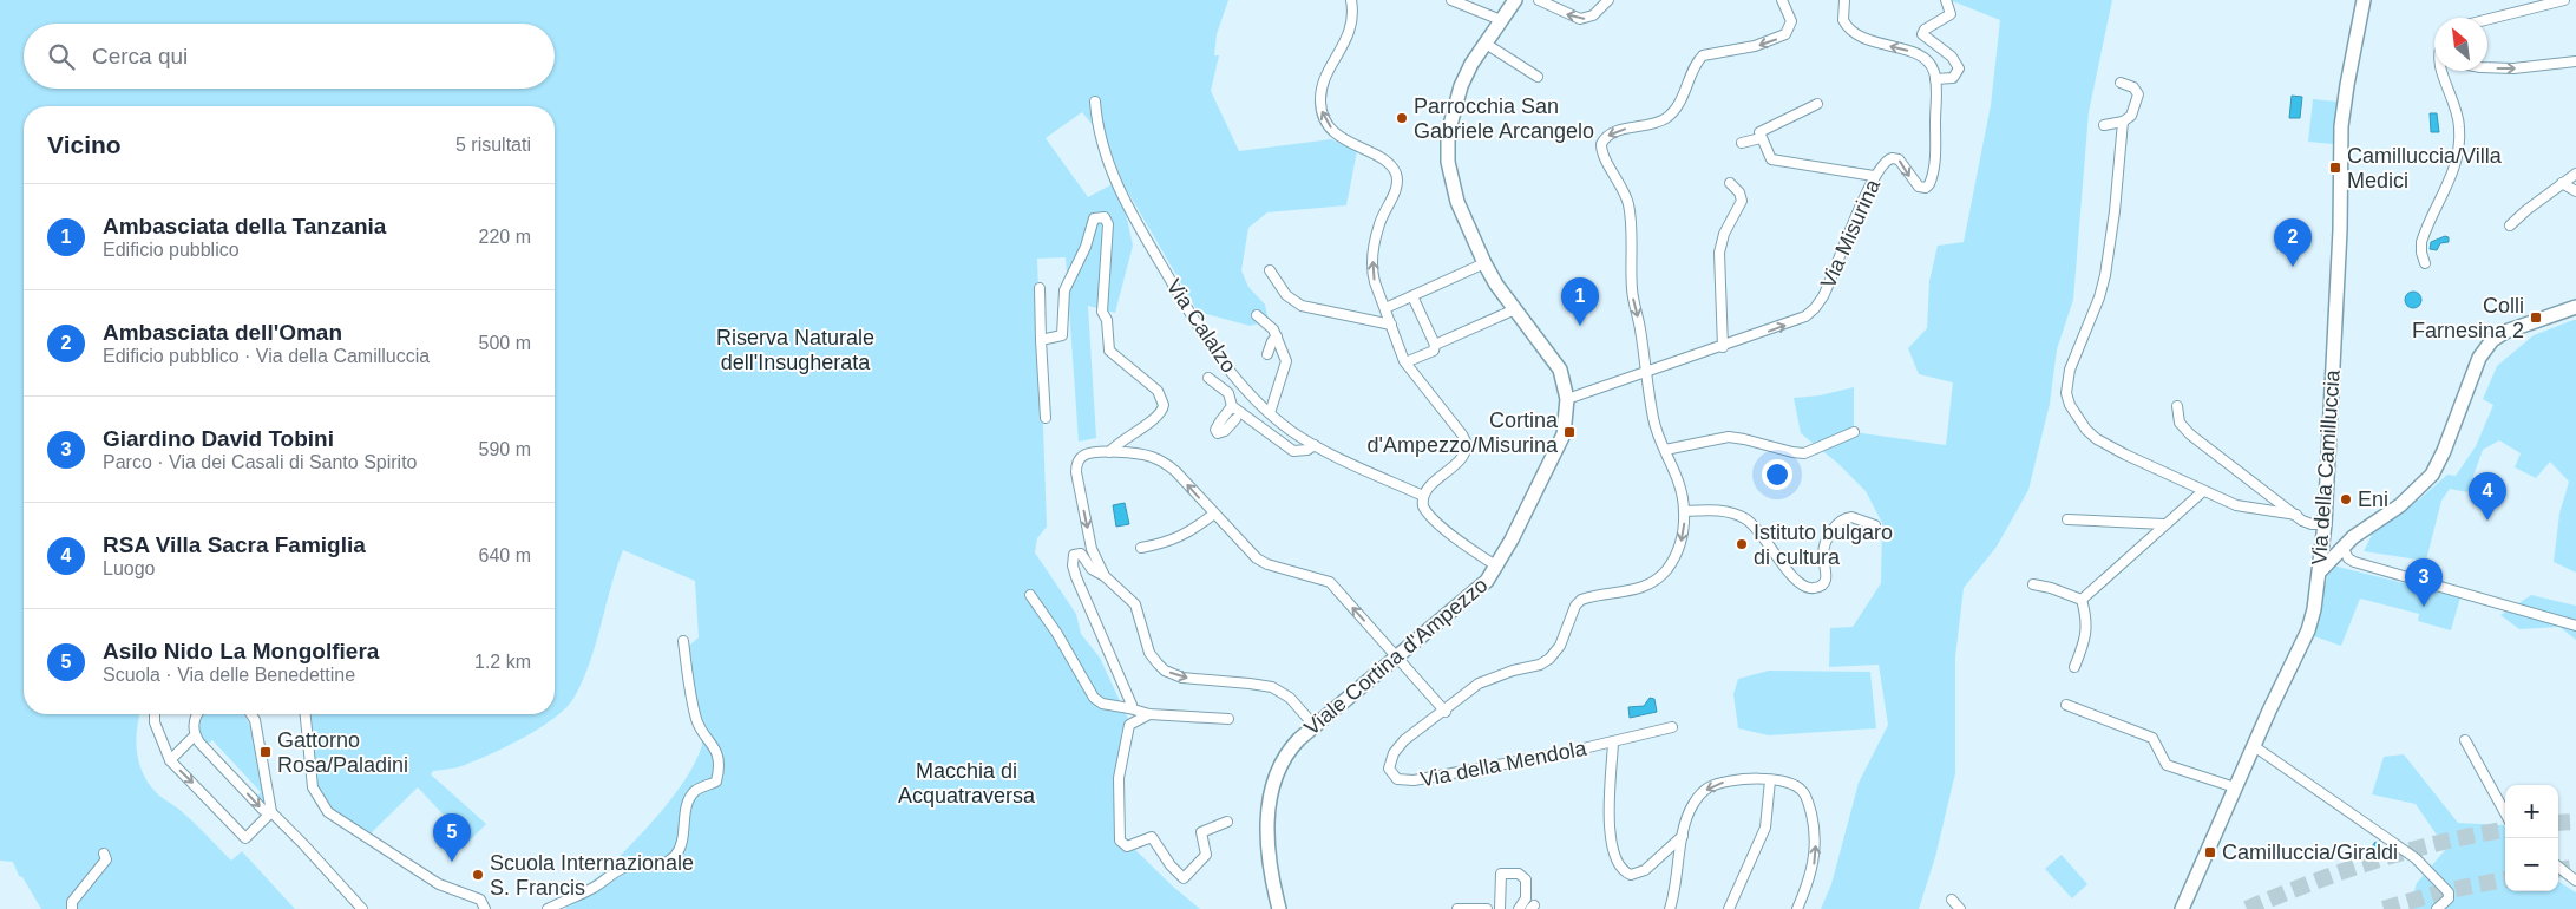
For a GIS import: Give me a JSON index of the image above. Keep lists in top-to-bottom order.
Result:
{
  "streets": {
    "street": [
      "Via Misurina",
      "Via Calalzo",
      "Via della Camilluccia",
      "Viale Cortina d'Ampezzo",
      "Via della Mendola"
    ]
  },
  "crossings": [
    ["Via Misurina", "Viale Cortina d'Ampezzo"],
    ["Via Misurina", "Via della Mendola"]
  ],
  "one_way": ["Via della Mendola"],
  "parks": ["Riserva Naturale dell'Insugherata", "Macchia di Acquatraversa"],
  "places": {
    "other": [
      "Parrocchia San Gabriele Arcangelo",
      "Eni",
      "Istituto bulgaro di cultura",
      "Scuola Internazionale S. Francis"
    ],
    "transit": [
      "Camilluccia/Villa Medici",
      "Colli Farnesina 2",
      "Cortina d'Ampezzo/Misurina",
      "Gattorno Rosa/Paladini",
      "Camilluccia/Giraldi"
    ]
  },
  "north": "top left",
  "page": {
    "search": "Cerca qui",
    "heading": ["Vicino", "5 risultati"],
    "list": [
      {
        "mark": "1",
        "name": "Ambasciata della Tanzania",
        "note": "Edificio pubblico",
        "value": "220 m"
      },
      {
        "mark": "2",
        "name": "Ambasciata dell'Oman",
        "note": "Edificio pubblico · Via della Camilluccia",
        "value": "500 m"
      },
      {
        "mark": "3",
        "name": "Giardino David Tobini",
        "note": "Parco · Via dei Casali di Santo Spirito",
        "value": "590 m"
      },
      {
        "mark": "4",
        "name": "RSA Villa Sacra Famiglia",
        "note": "Luogo",
        "value": "640 m"
      },
      {
        "mark": "5",
        "name": "Asilo Nido La Mongolfiera",
        "note": "Scuola · Via delle Benedettine",
        "value": "1.2 km"
      }
    ],
    "pins": [
      "2",
      "1",
      "4",
      "3",
      "5"
    ],
    "map_buttons": ["+", "−"]
  }
}
